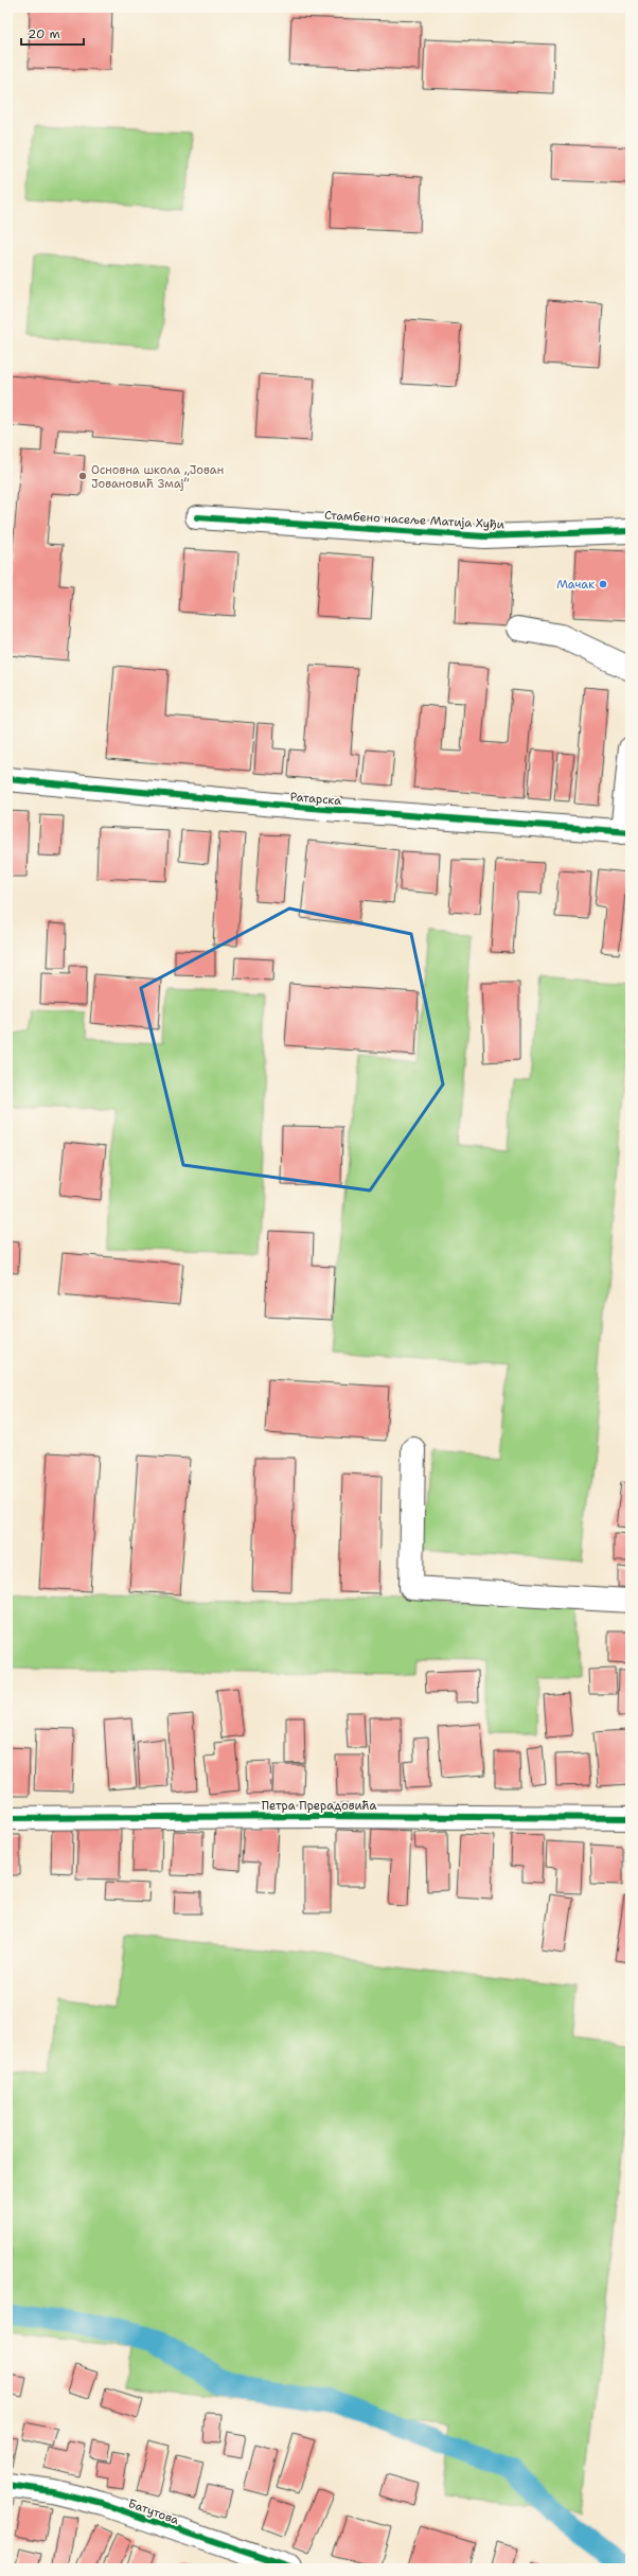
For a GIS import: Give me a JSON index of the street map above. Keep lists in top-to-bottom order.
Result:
{
  "streets": {
    "street": [
      "Стамбено насеље Матија Хуђи",
      "Ратарска",
      "Петра Прерадовића",
      "Батутова"
    ]
  },
  "places": ["Основна школа „Јован Јовановић Змај”", "Мачак"],
  "scale_bar": "20 m"
}
